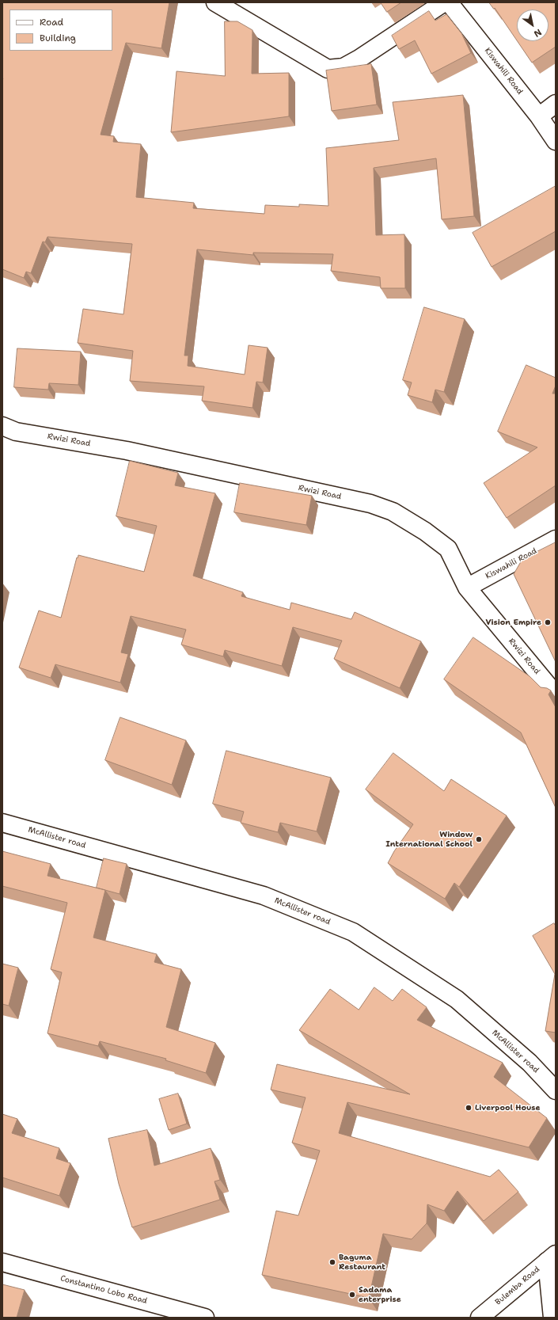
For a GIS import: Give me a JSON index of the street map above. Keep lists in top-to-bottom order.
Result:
{
  "streets": {
    "street": [
      "Kiswahili Road",
      "Rwizi Road",
      "McAllister road",
      "Bulemba Road",
      "Constantino Lobo Road"
    ]
  },
  "crossings": [
    ["Kiswahili Road", "Rwizi Road"]
  ],
  "places": [
    "Vision Empire",
    "Window International School",
    "Liverpool House",
    "Baguma Restaurant",
    "Sadama enterprise"
  ],
  "legend": ["Road", "Building"],
  "north": "bottom right"
}
